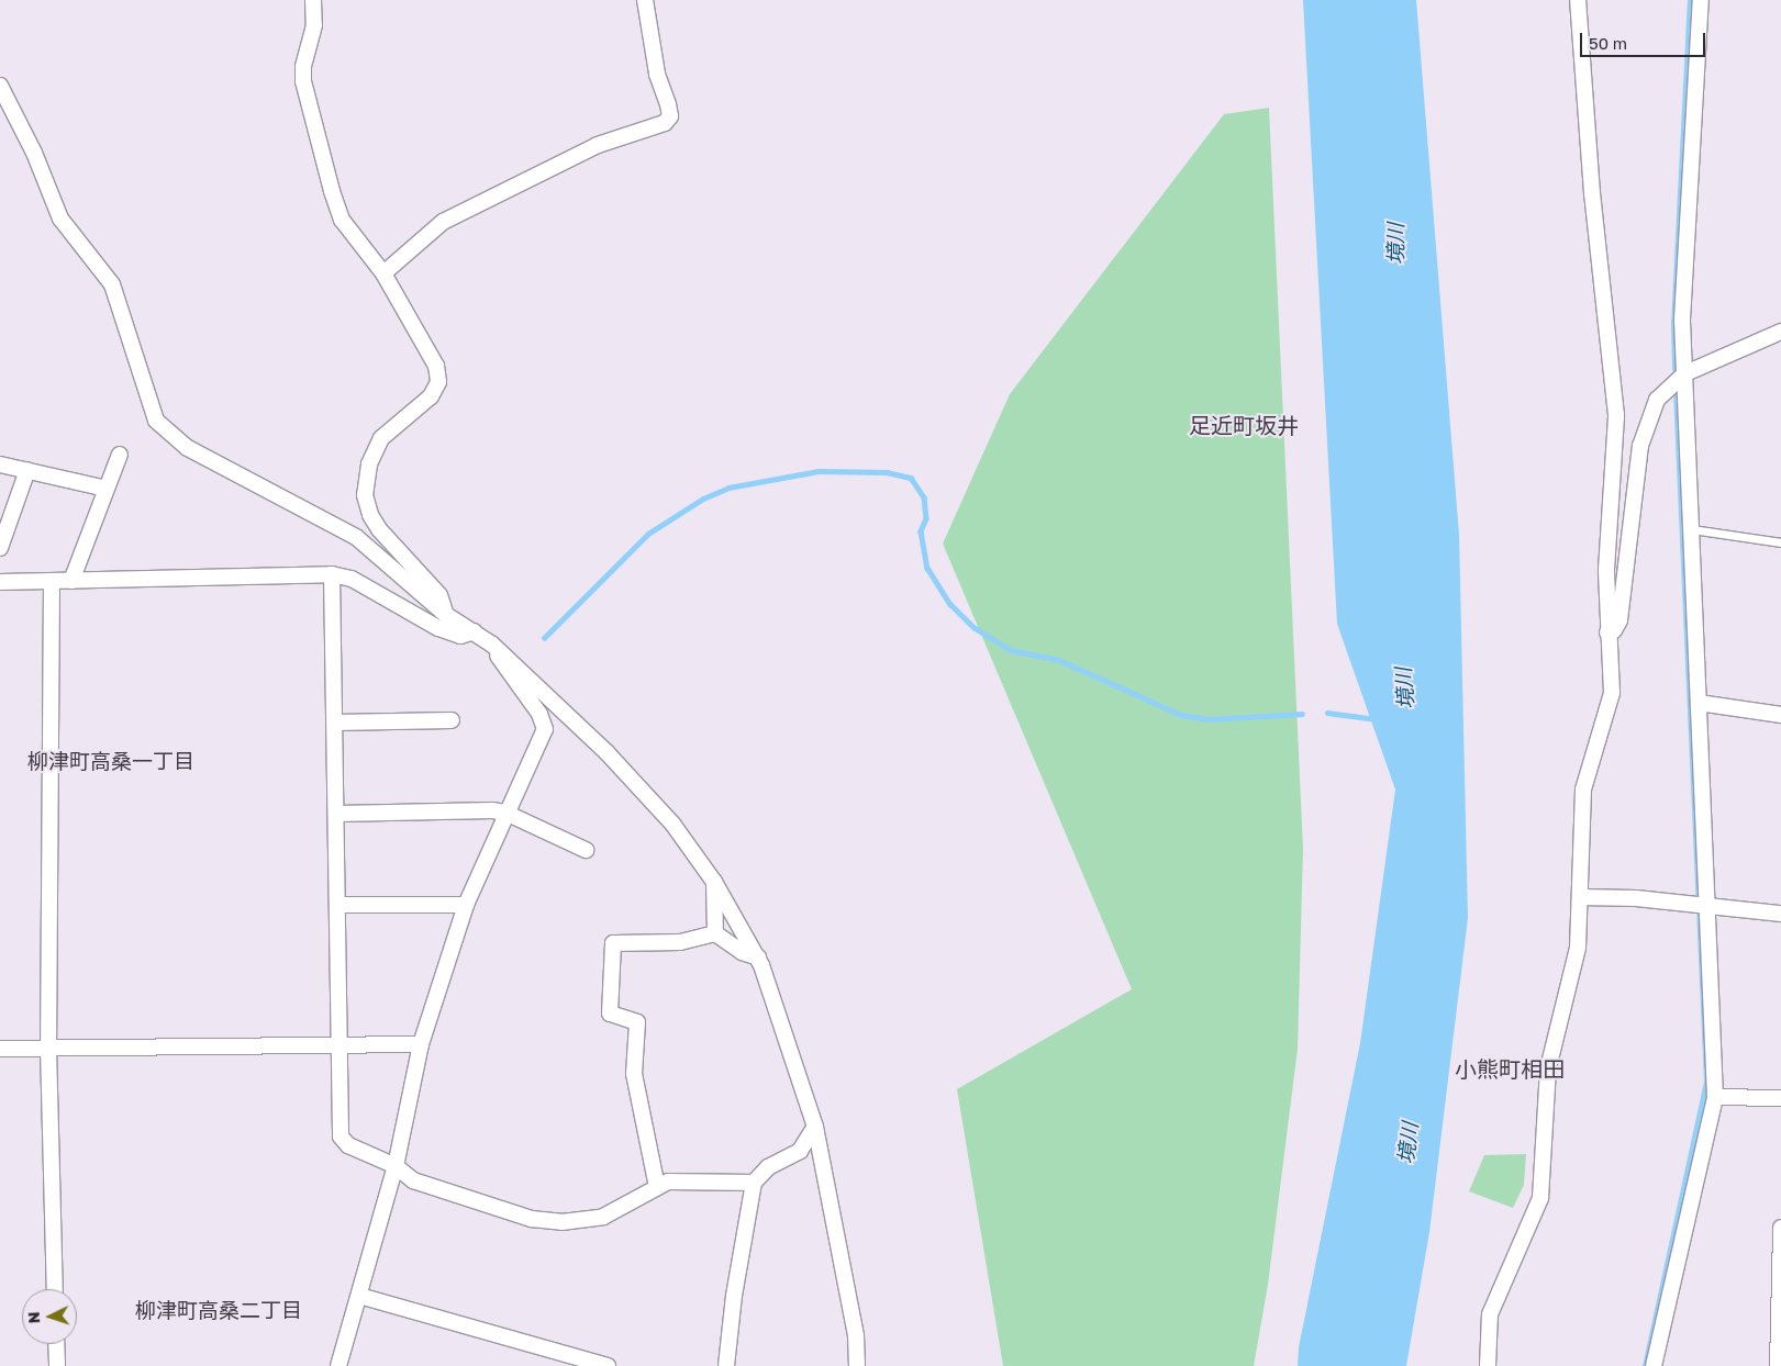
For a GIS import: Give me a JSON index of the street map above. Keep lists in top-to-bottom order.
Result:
{
  "districts": [
    "足近町坂井",
    "柳津町高桑一丁目",
    "小熊町相田",
    "柳津町高桑二丁目"
  ],
  "water": ["境川"],
  "scale_bar": "50 m",
  "north": "left"
}
